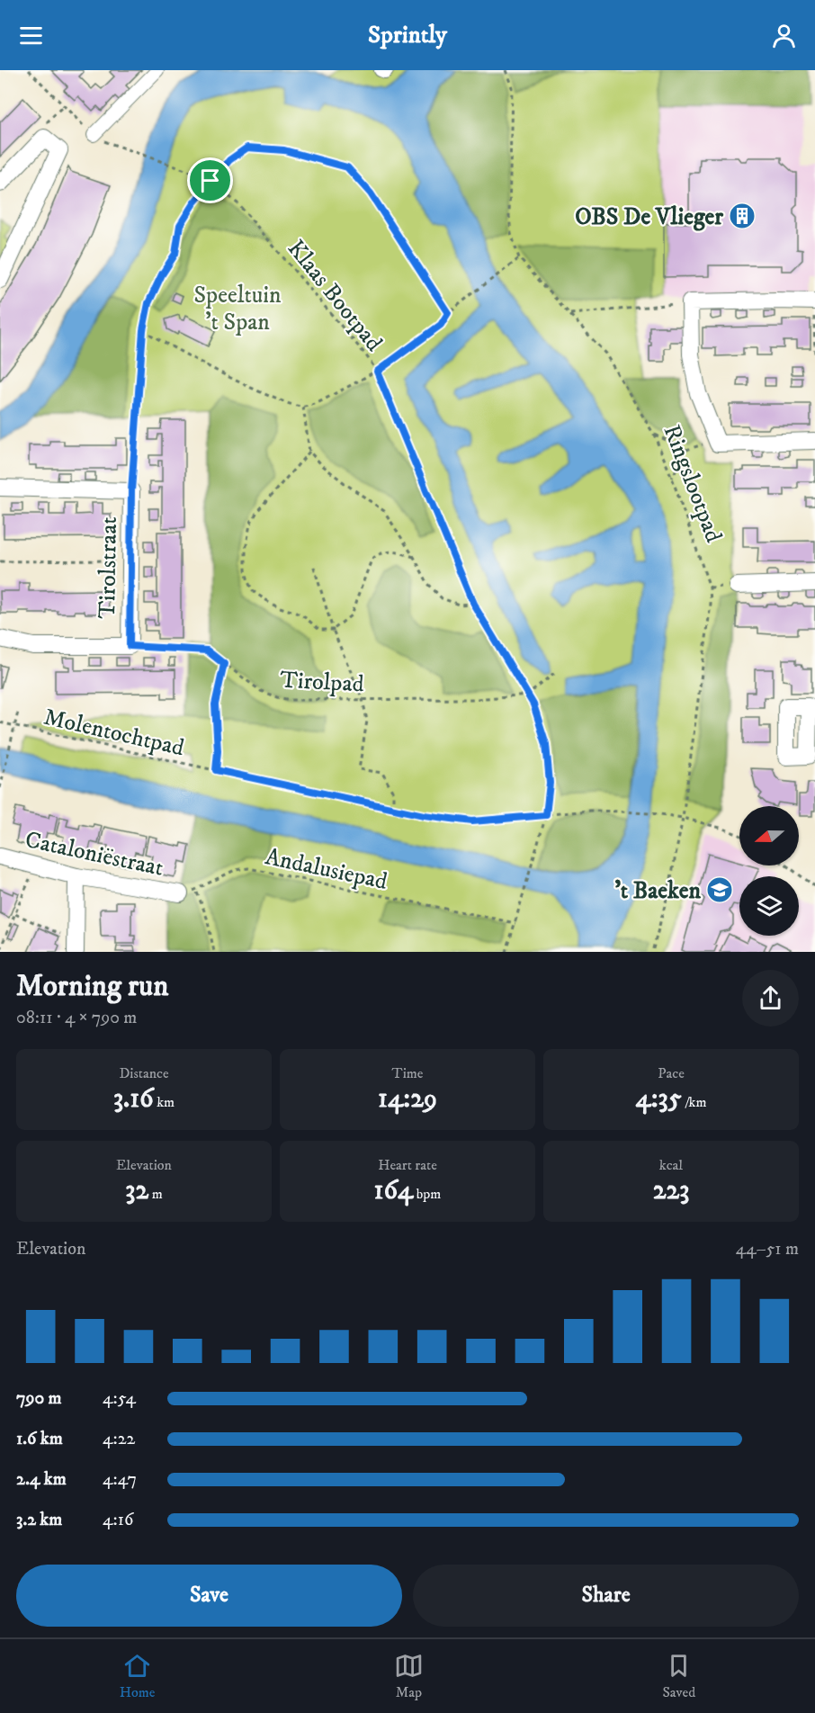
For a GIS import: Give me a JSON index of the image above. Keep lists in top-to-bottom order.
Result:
{
  "streets": {
    "street": ["Tirolstraat", "Cataloniëstraat"],
    "path": [
      "Klaas Bootpad",
      "Ringslootpad",
      "Tirolpad",
      "Molentochtpad",
      "Andalusiepad"
    ]
  },
  "crossings": [
    ["Klaas Bootpad", "Tirolpad"],
    ["Klaas Bootpad", "Molentochtpad"],
    ["Klaas Bootpad", "Andalusiepad"],
    ["Ringslootpad", "Molentochtpad"],
    ["Tirolstraat", "Tirolpad"]
  ],
  "parks": ["Speeltuin 't Span"],
  "places": {
    "building": ["OBS De Vlieger"],
    "school or university": ["'t Baeken"]
  },
  "north": "left",
  "page": {
    "header": "Sprintly",
    "heading": ["Morning run", "08:11 · 4 × 790 m"],
    "stats": [
      ["Distance", "3.16 km"],
      ["Time", "14:29"],
      ["Pace", "4:35 /km"],
      ["Elevation", "32 m"],
      ["Heart rate", "164 bpm"],
      ["kcal", "223"]
    ],
    "chart": ["Elevation", "44–51 m"],
    "list": [
      {
        "name": "790 m",
        "note": "4:54"
      },
      {
        "name": "1.6 km",
        "note": "4:22"
      },
      {
        "name": "2.4 km",
        "note": "4:47"
      },
      {
        "name": "3.2 km",
        "note": "4:16"
      }
    ],
    "buttons": ["Save", "Share"],
    "tabs": ["Home", "Map", "Saved"]
  }
}
